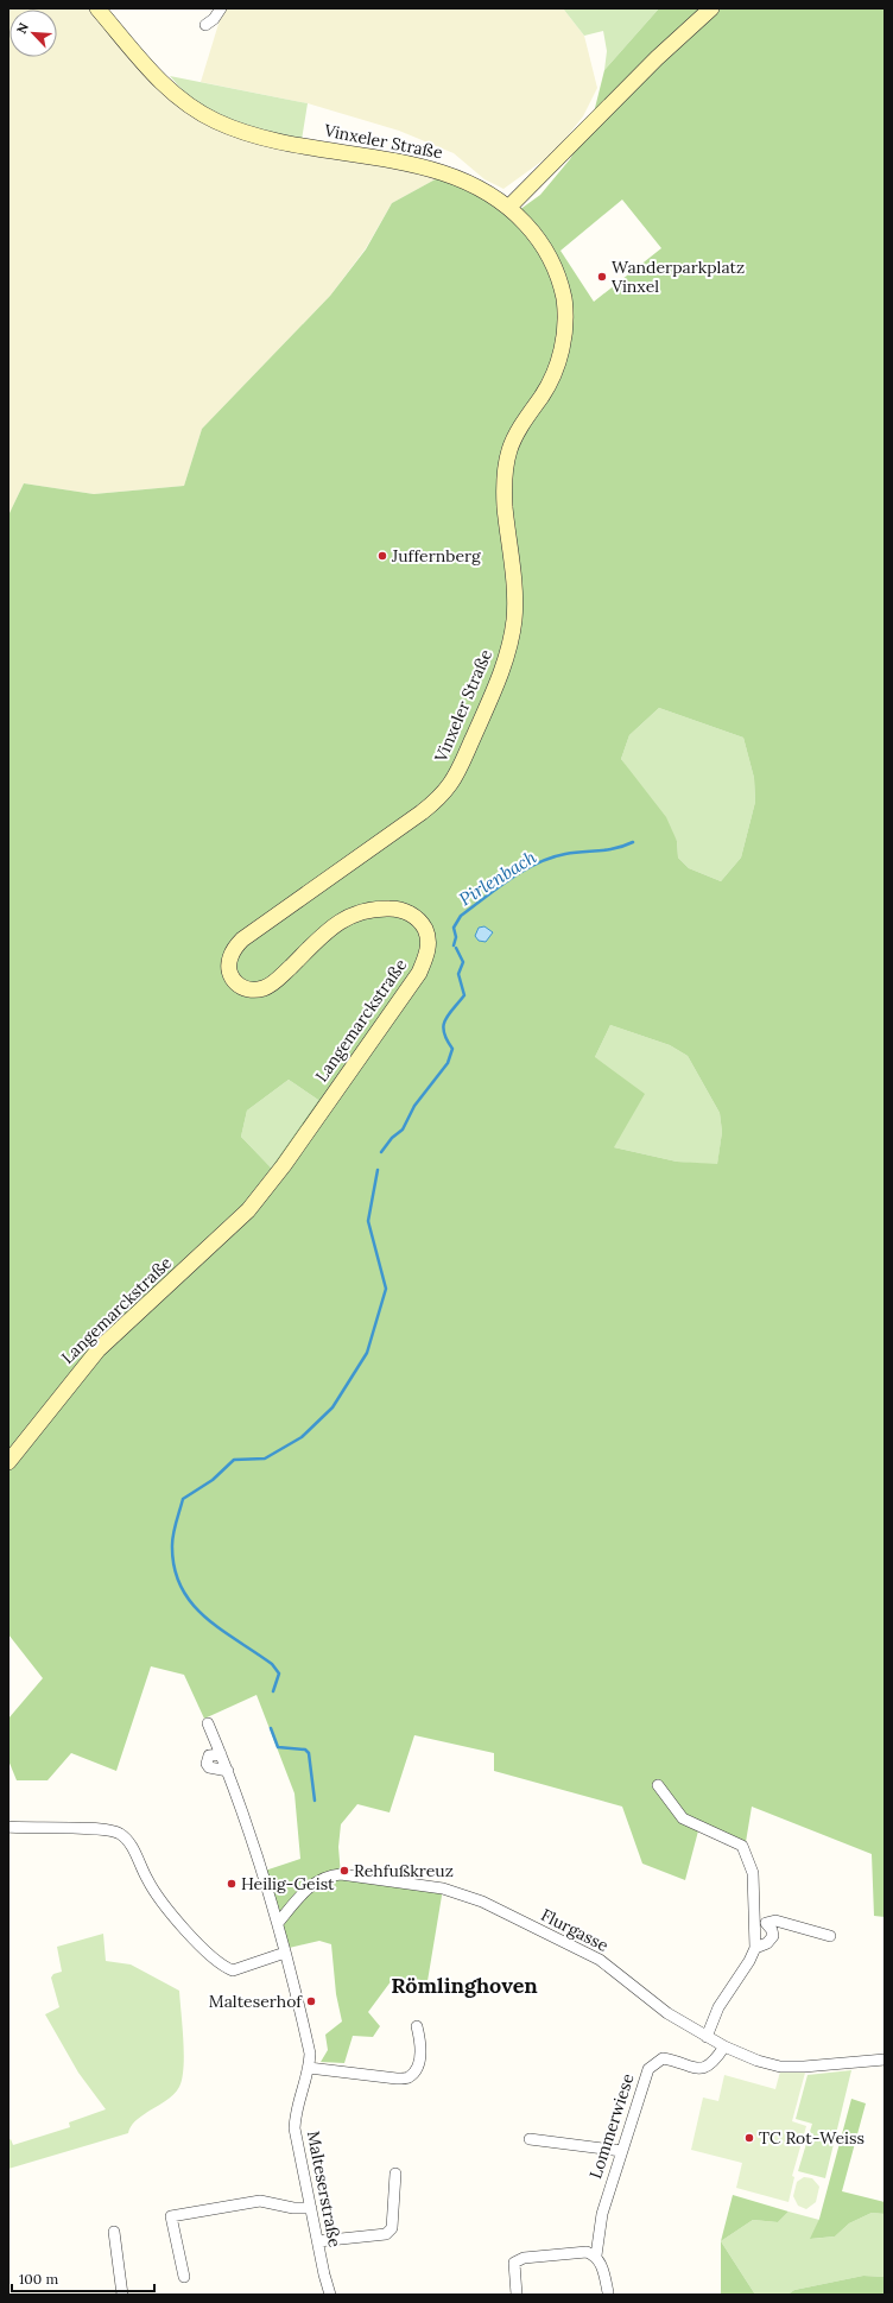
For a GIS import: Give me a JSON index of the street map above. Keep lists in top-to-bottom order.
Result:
{
  "streets": {
    "main road": ["Vinxeler Straße", "Langemarckstraße"],
    "street": ["Flurgasse", "Lommerwiese", "Malteserstraße"]
  },
  "crossings": [
    ["Vinxeler Straße", "Langemarckstraße"],
    ["Flurgasse", "Lommerwiese"],
    ["Flurgasse", "Malteserstraße"]
  ],
  "districts": ["Römlinghoven"],
  "water": ["Pirlenbach"],
  "places": [
    "Wanderparkplatz Vinxel",
    "Juffernberg",
    "Rehfußkreuz",
    "Heilig-Geist",
    "Malteserhof",
    "TC Rot-Weiss"
  ],
  "scale_bar": "100 m",
  "north": "top left"
}
